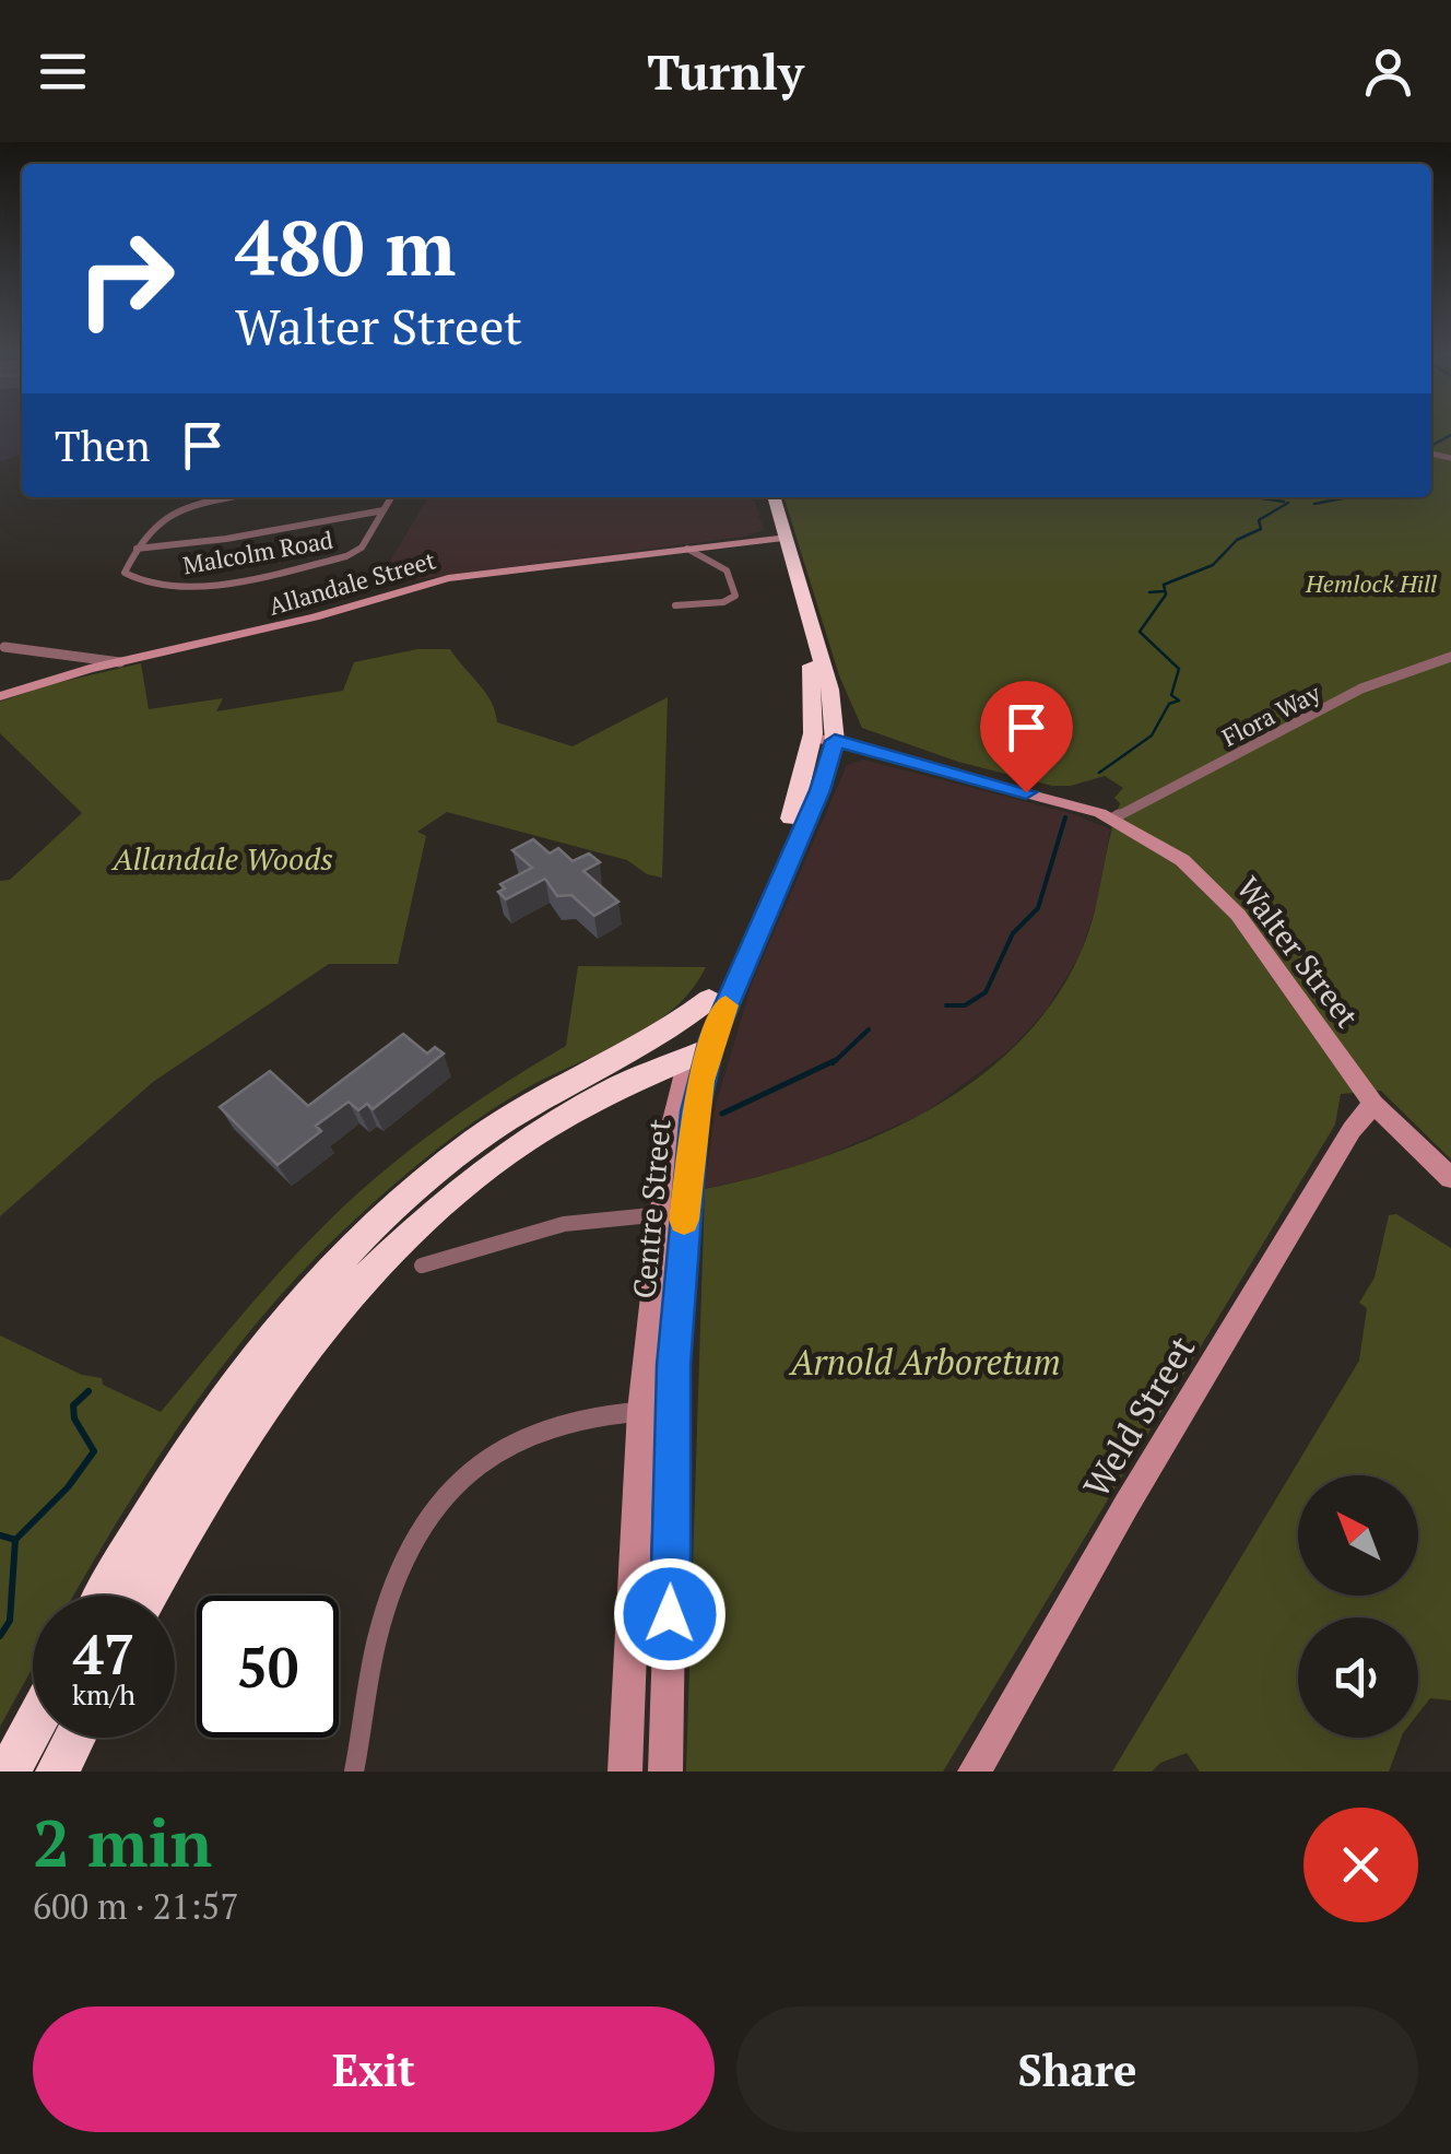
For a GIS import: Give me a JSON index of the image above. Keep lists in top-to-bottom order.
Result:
{
  "streets": {
    "highway": ["Centre Street"],
    "street": [
      "Malcolm Road",
      "Allandale Street",
      "Flora Way",
      "Walter Street",
      "Weld Street"
    ]
  },
  "crossings": [
    ["Allandale Street", "Centre Street"],
    ["Flora Way", "Walter Street"],
    ["Walter Street", "Centre Street"],
    ["Walter Street", "Weld Street"]
  ],
  "parks": ["Hemlock Hill", "Allandale Woods", "Arnold Arboretum"],
  "north": "top left",
  "page": {
    "header": "Turnly",
    "turn": ["480 m", "Walter Street"],
    "then": "Then",
    "speed": "47 km/h",
    "limit": "50",
    "heading": ["2 min", "600 m · 21:57"],
    "buttons": ["Exit", "Share"]
  }
}
